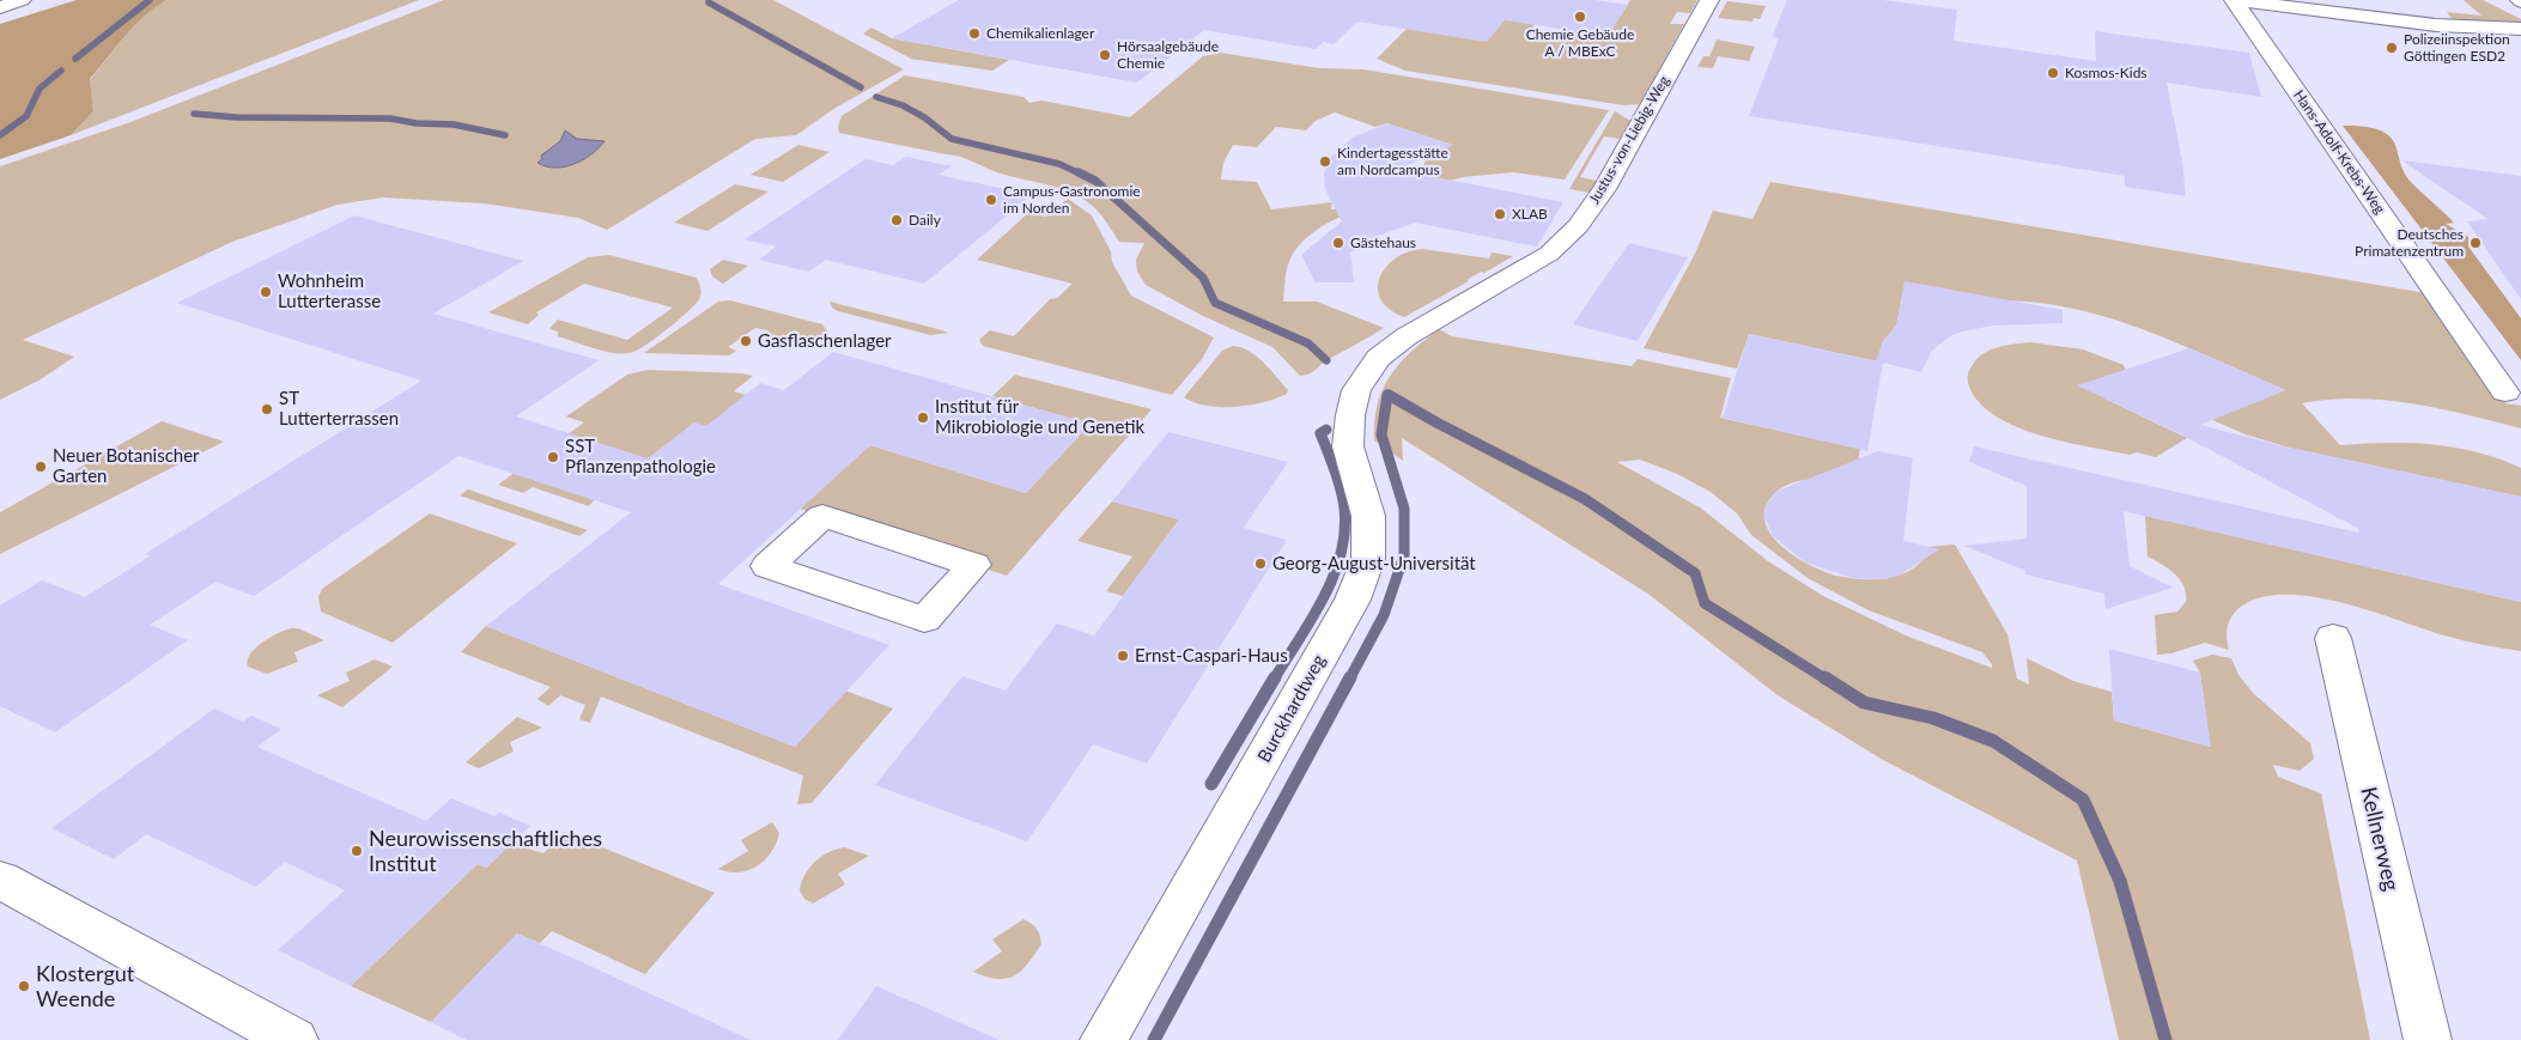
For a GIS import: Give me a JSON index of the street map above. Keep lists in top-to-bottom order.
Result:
{
  "streets": {
    "street": [
      "Justus-von-Liebig-Weg",
      "Hans-Adolf-Krebs-Weg",
      "Burckhardtweg",
      "Kellnerweg"
    ]
  },
  "crossings": [
    ["Justus-von-Liebig-Weg", "Burckhardtweg"]
  ],
  "places": [
    "Chemie Gebäude A / MBExC",
    "Chemikalienlager",
    "Polizeiinspektion Göttingen ESD2",
    "Hörsaalgebäude Chemie",
    "Kosmos-Kids",
    "Kindertagesstätte am Nordcampus",
    "Campus-Gastronomie im Norden",
    "XLAB",
    "Daily",
    "Gästehaus",
    "Deutsches Primatenzentrum",
    "Wohnheim Lutterterasse",
    "Gasflaschenlager",
    "ST Lutterterrassen",
    "Institut für Mikrobiologie und Genetik",
    "SST Pflanzenpathologie",
    "Neuer Botanischer Garten",
    "Georg-August-Universität",
    "Ernst-Caspari-Haus",
    "Neurowissenschaftliches Institut",
    "Klostergut Weende"
  ]
}
